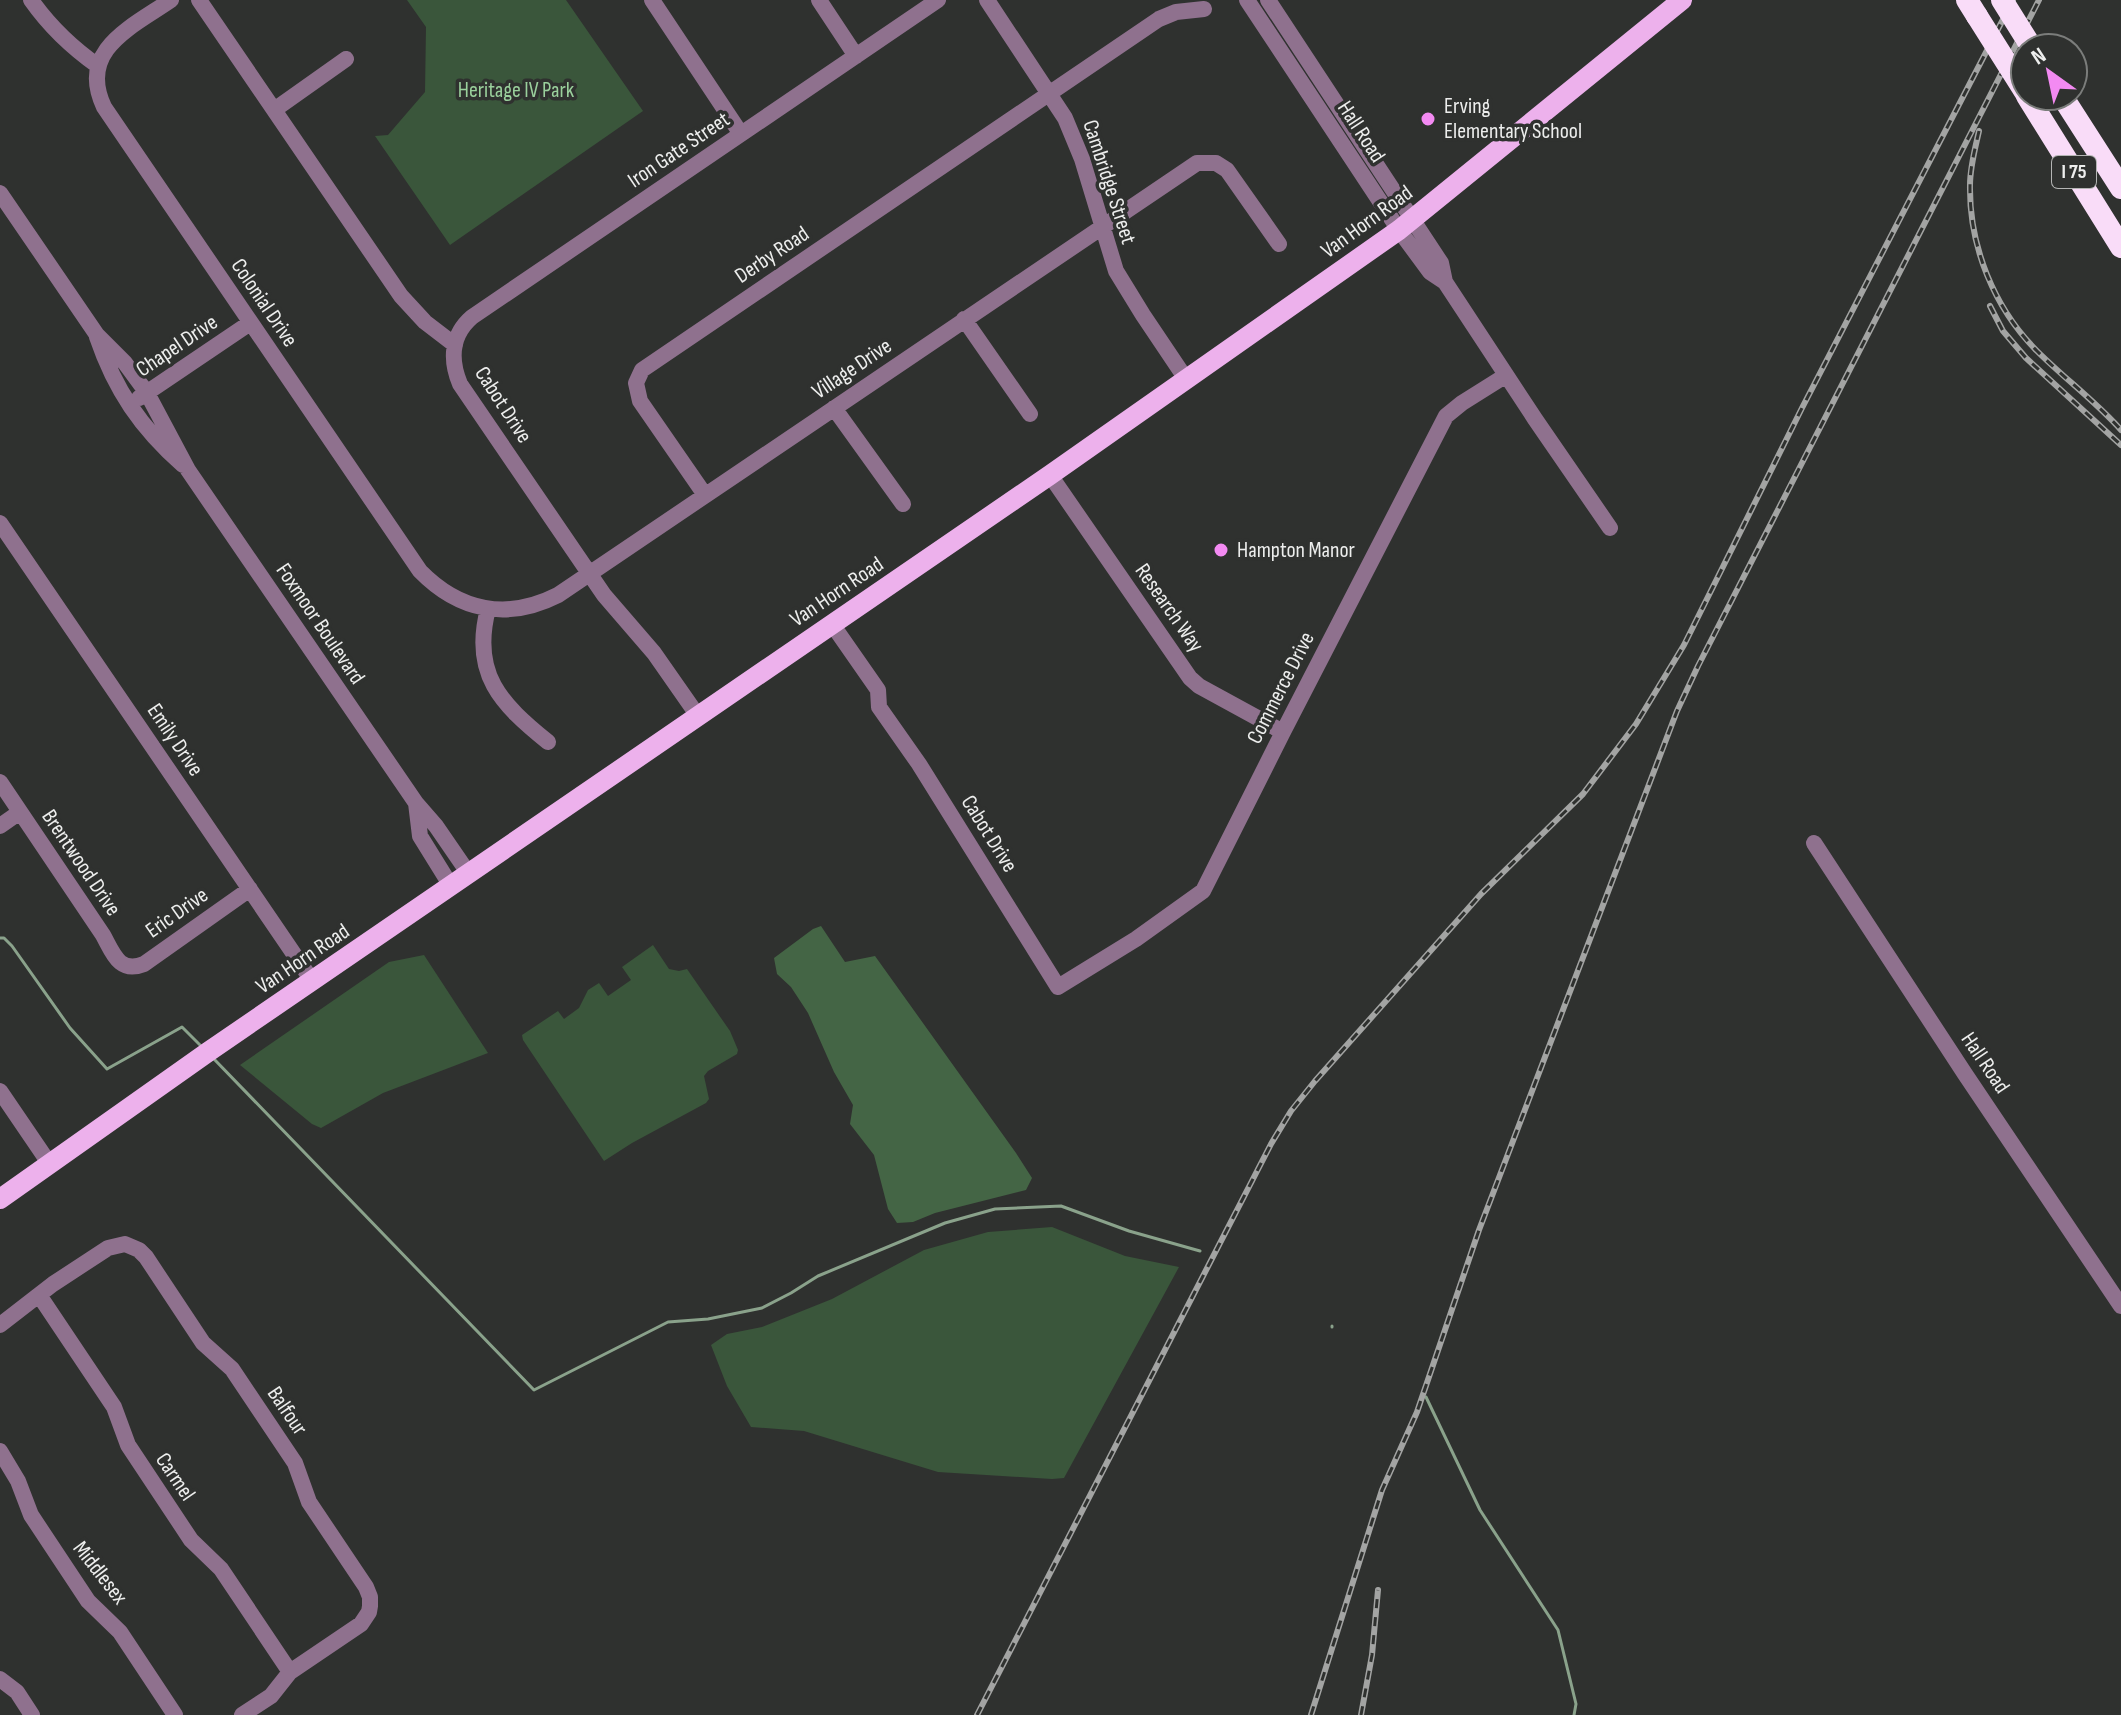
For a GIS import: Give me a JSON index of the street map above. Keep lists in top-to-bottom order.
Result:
{
  "streets": {
    "highway": ["I 75"],
    "main road": ["Van Horn Road"],
    "street": [
      "Hall Road",
      "Iron Gate Street",
      "Cambridge Street",
      "Derby Road",
      "Colonial Drive",
      "Chapel Drive",
      "Village Drive",
      "Cabot Drive",
      "Research Way",
      "Foxmoor Boulevard",
      "Commerce Drive",
      "Emily Drive",
      "Brentwood Drive",
      "Eric Drive",
      "Balfour",
      "Carmel",
      "Middlesex"
    ]
  },
  "crossings": [
    ["Hall Road", "Van Horn Road"],
    ["Hall Road", "Commerce Drive"],
    ["Iron Gate Street", "Cabot Drive"],
    ["Cambridge Street", "Van Horn Road"],
    ["Cambridge Street", "Derby Road"],
    ["Cambridge Street", "Village Drive"],
    ["Van Horn Road", "Cabot Drive"],
    ["Van Horn Road", "Research Way"],
    ["Van Horn Road", "Foxmoor Boulevard"],
    ["Van Horn Road", "Emily Drive"],
    ["Derby Road", "Village Drive"],
    ["Colonial Drive", "Chapel Drive"],
    ["Colonial Drive", "Village Drive"],
    ["Chapel Drive", "Foxmoor Boulevard"],
    ["Village Drive", "Cabot Drive"],
    ["Cabot Drive", "Commerce Drive"],
    ["Research Way", "Commerce Drive"],
    ["Emily Drive", "Eric Drive"],
    ["Brentwood Drive", "Eric Drive"],
    ["Balfour", "Carmel"]
  ],
  "parks": ["Heritage IV Park"],
  "places": ["Erving Elementary School", "Hampton Manor"],
  "north": "top left"
}
